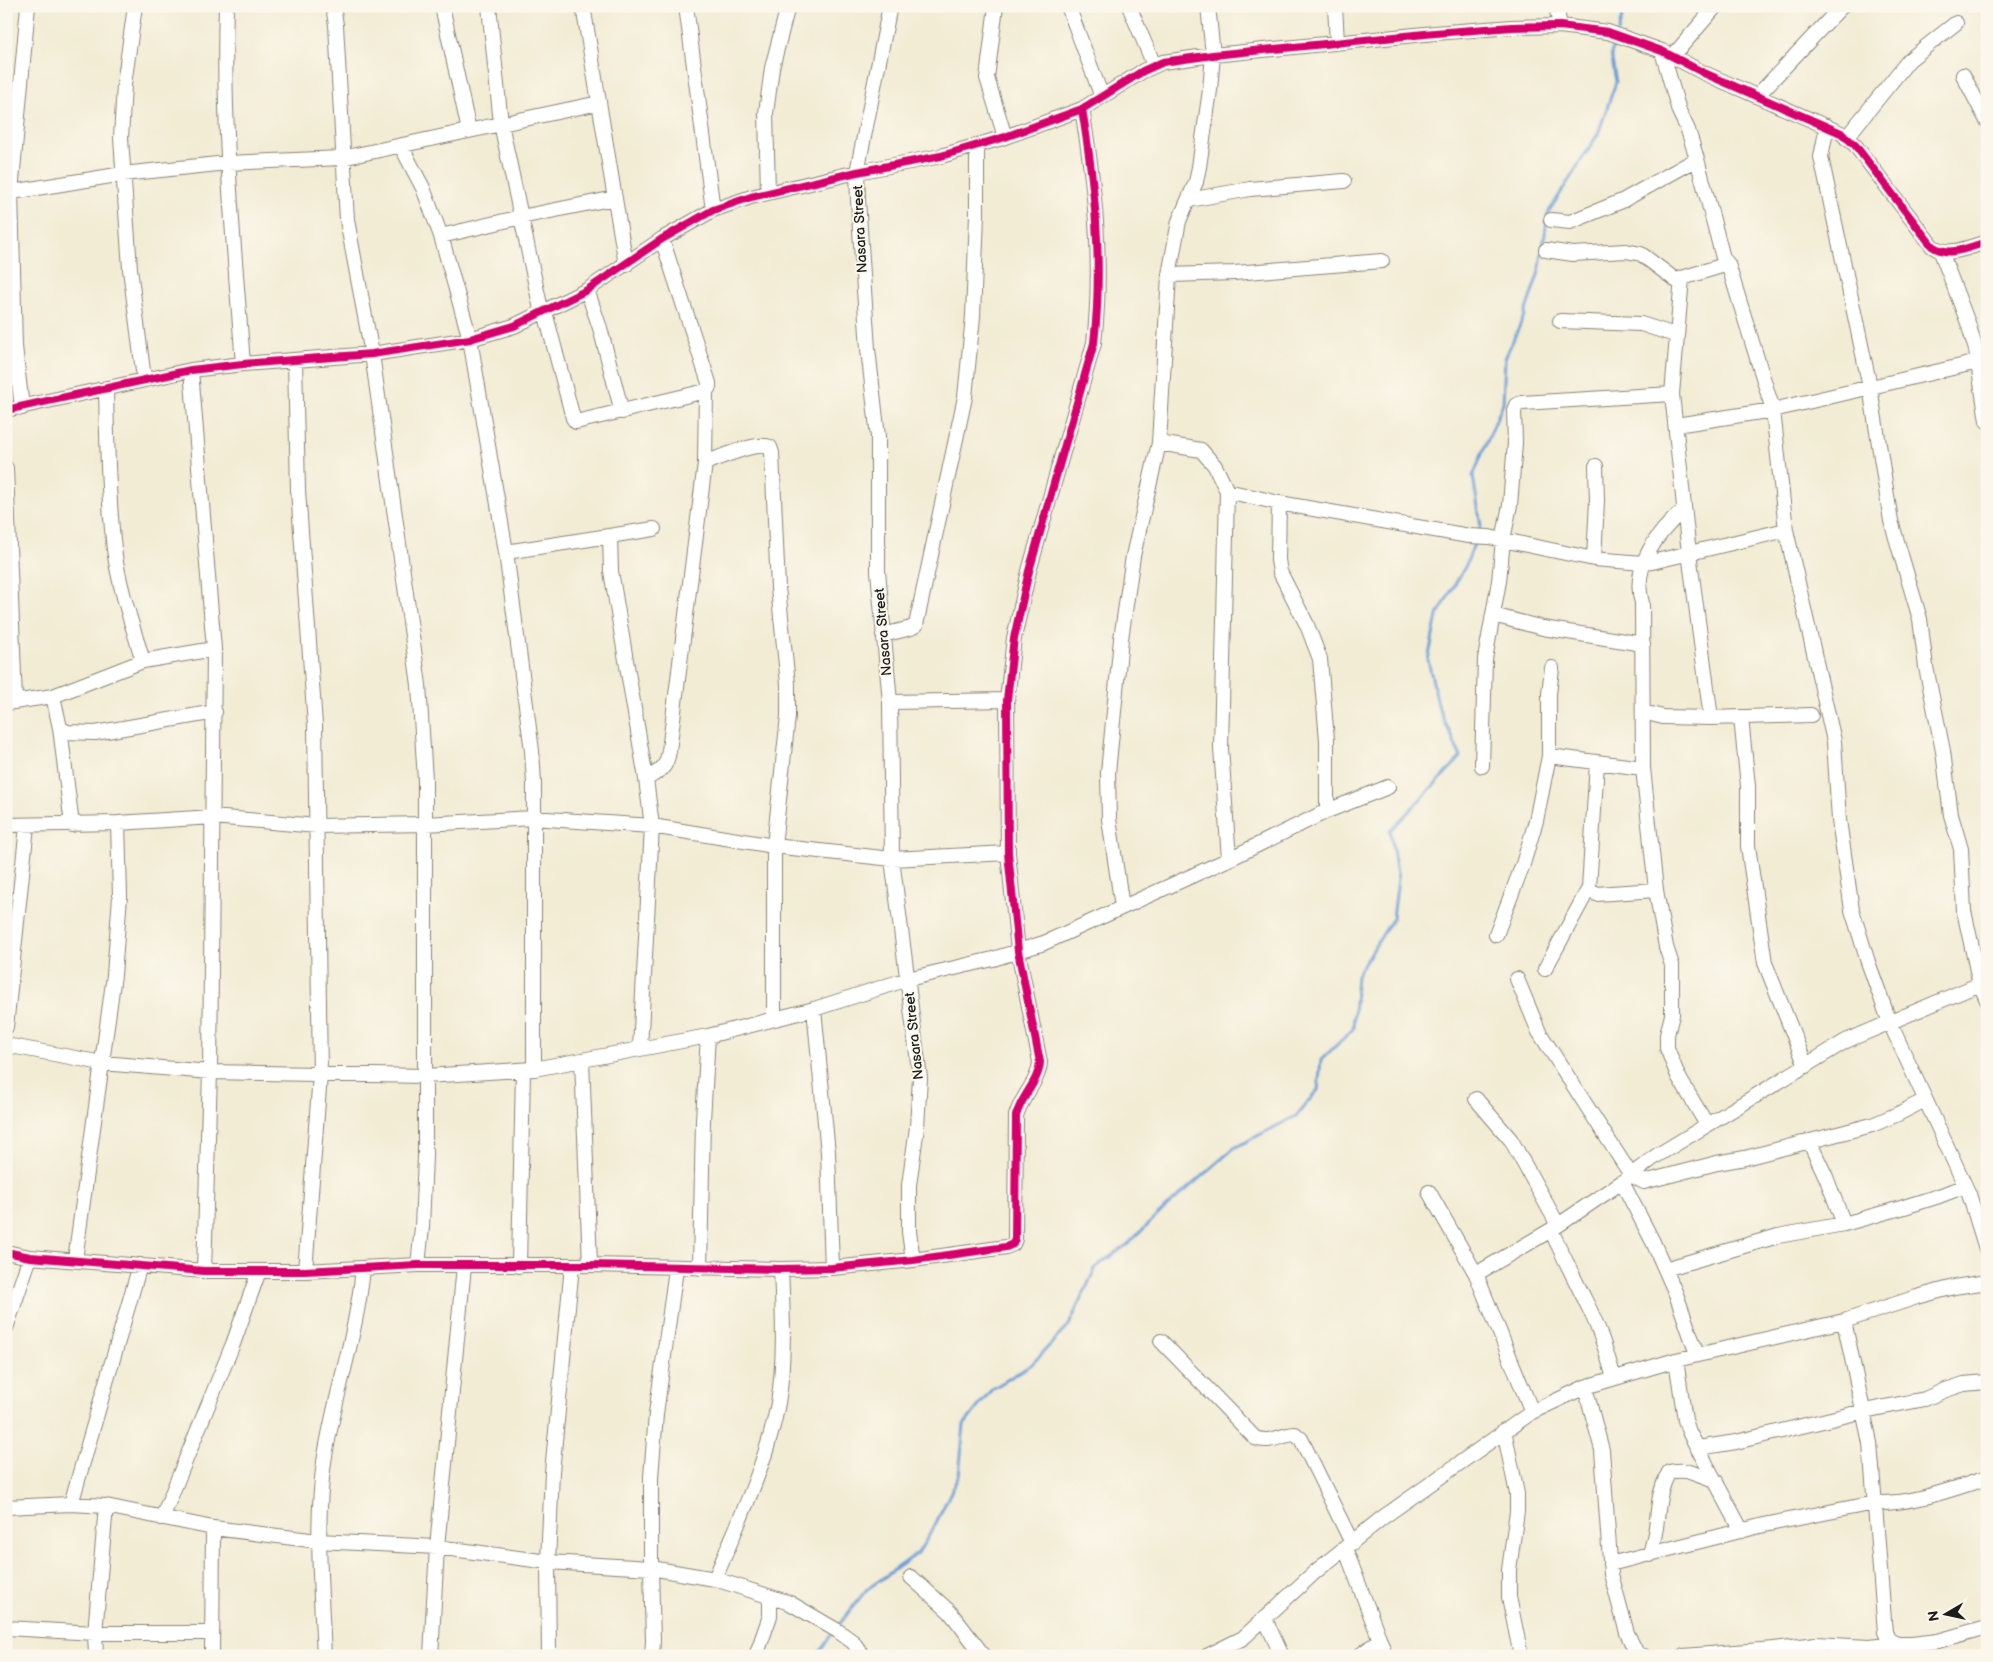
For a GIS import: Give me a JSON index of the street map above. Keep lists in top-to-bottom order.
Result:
{
  "streets": {
    "street": ["Nasara Street"]
  },
  "north": "left"
}
